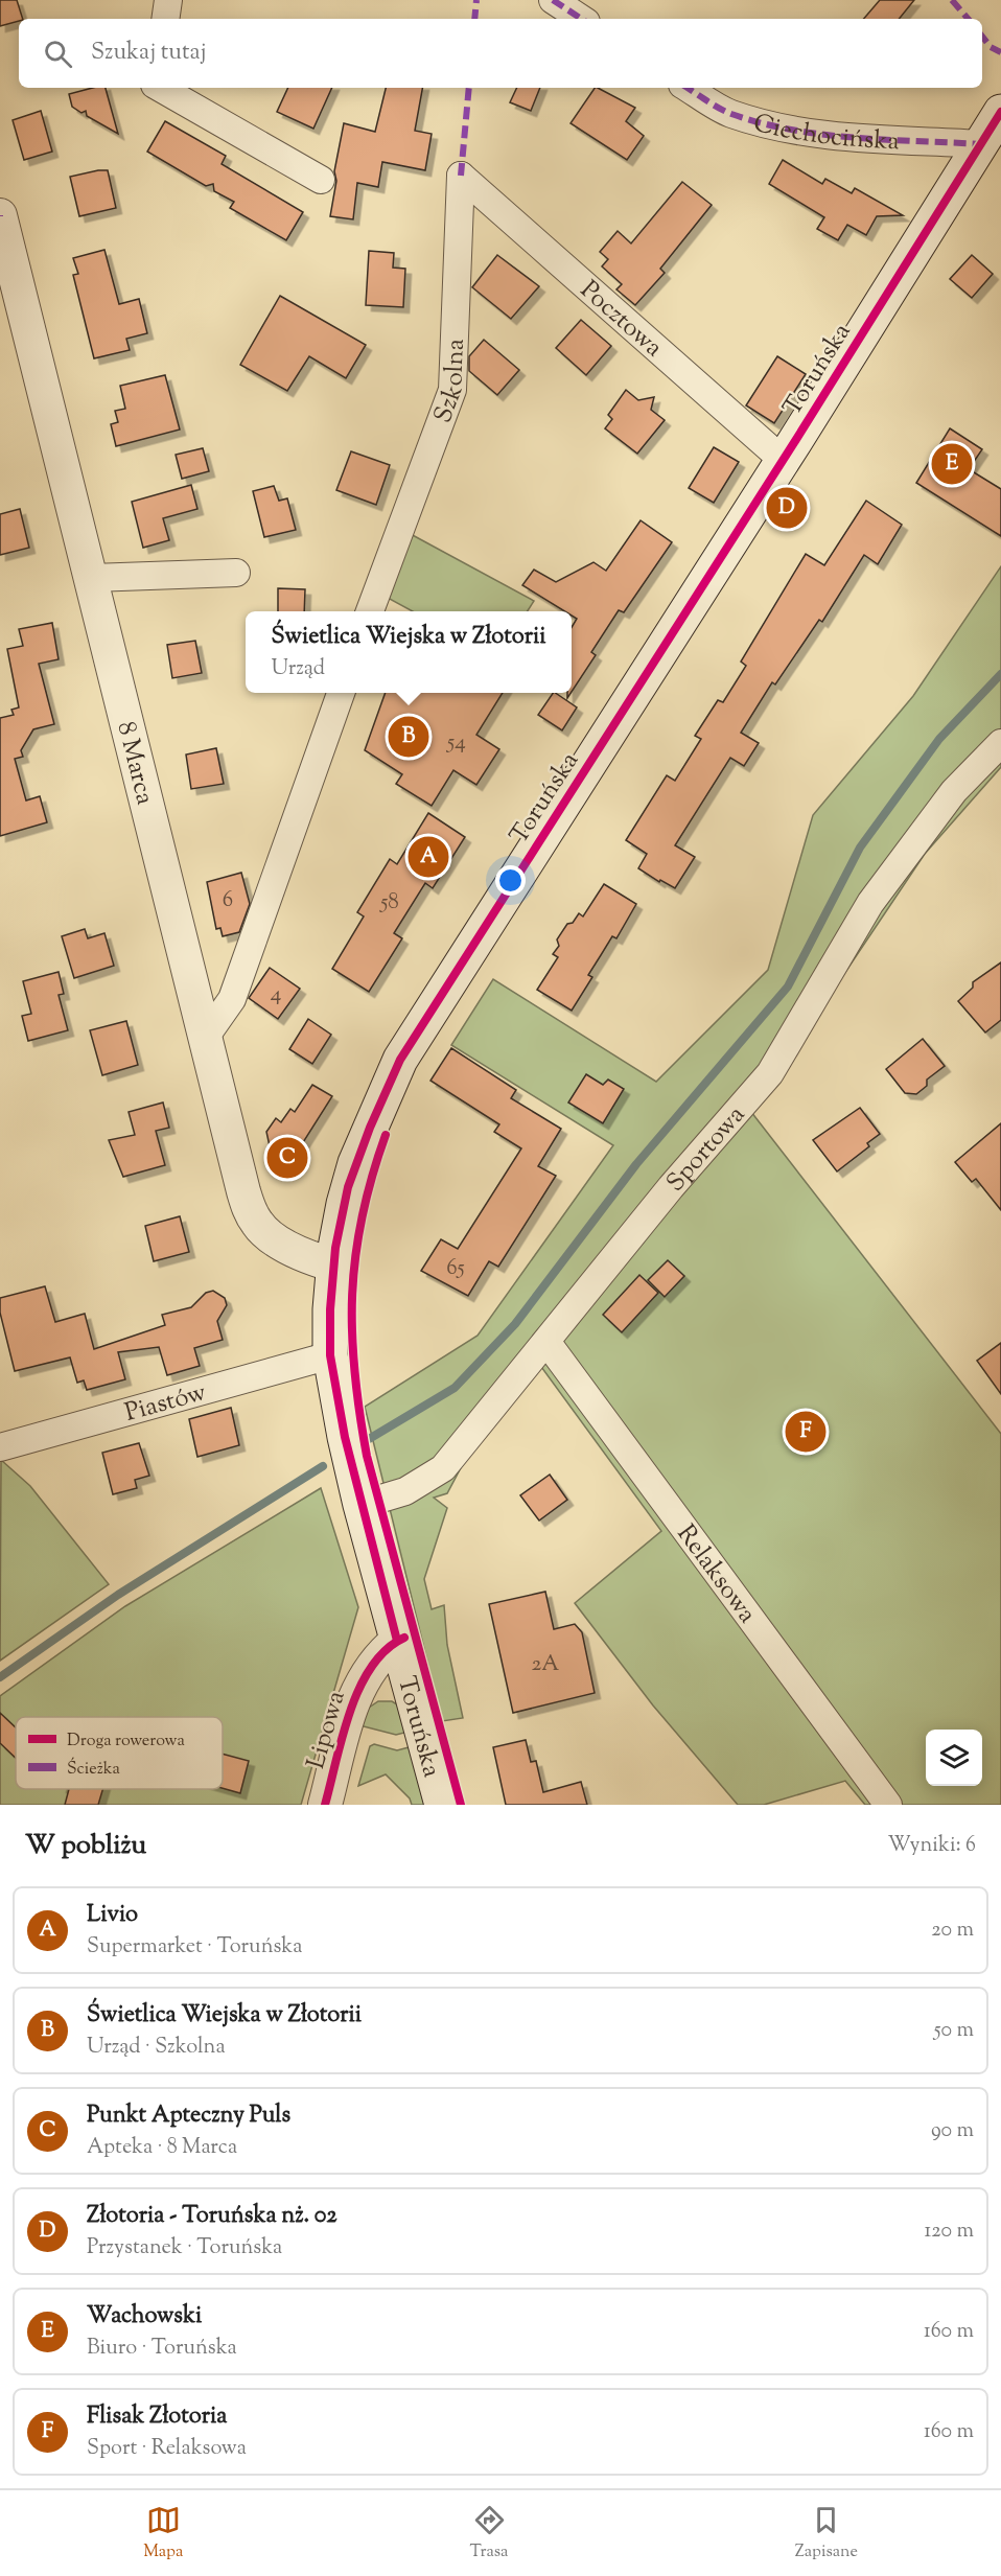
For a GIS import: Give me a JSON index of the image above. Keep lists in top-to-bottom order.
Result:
{
  "streets": {
    "main road": ["Toruńska"],
    "street": [
      "Ciechocińska",
      "Pocztowa",
      "Szkolna",
      "8 Marca",
      "Sportowa",
      "Piastów",
      "Relaksowa",
      "Lipowa"
    ]
  },
  "crossings": [
    ["Ciechocińska", "Toruńska"],
    ["Pocztowa", "Toruńska"],
    ["Pocztowa", "Szkolna"],
    ["Toruńska", "8 Marca"],
    ["Toruńska", "Sportowa"],
    ["Toruńska", "Piastów"],
    ["Toruńska", "Lipowa"],
    ["Sportowa", "Relaksowa"]
  ],
  "house_numbers": [
    "54",
    "6",
    "58",
    "4",
    "65",
    "2A"
  ],
  "legend": ["Droga rowerowa", "Ścieżka"],
  "page": {
    "search": "Szukaj tutaj",
    "pins": [
      "E",
      "D",
      "B",
      "A",
      "C",
      "F"
    ],
    "popup": ["Świetlica Wiejska w Złotorii", "Urząd"],
    "heading": ["W pobliżu", "Wyniki: 6"],
    "list": [
      {
        "mark": "A",
        "name": "Livio",
        "note": "Supermarket · Toruńska",
        "value": "20 m"
      },
      {
        "mark": "B",
        "name": "Świetlica Wiejska w Złotorii",
        "note": "Urząd · Szkolna",
        "value": "50 m"
      },
      {
        "mark": "C",
        "name": "Punkt Apteczny Puls",
        "note": "Apteka · 8 Marca",
        "value": "90 m"
      },
      {
        "mark": "D",
        "name": "Złotoria - Toruńska nż. 02",
        "note": "Przystanek · Toruńska",
        "value": "120 m"
      },
      {
        "mark": "E",
        "name": "Wachowski",
        "note": "Biuro · Toruńska",
        "value": "160 m"
      },
      {
        "mark": "F",
        "name": "Flisak Złotoria",
        "note": "Sport · Relaksowa",
        "value": "160 m"
      }
    ],
    "nav": ["Mapa", "Trasa", "Zapisane"]
  }
}
